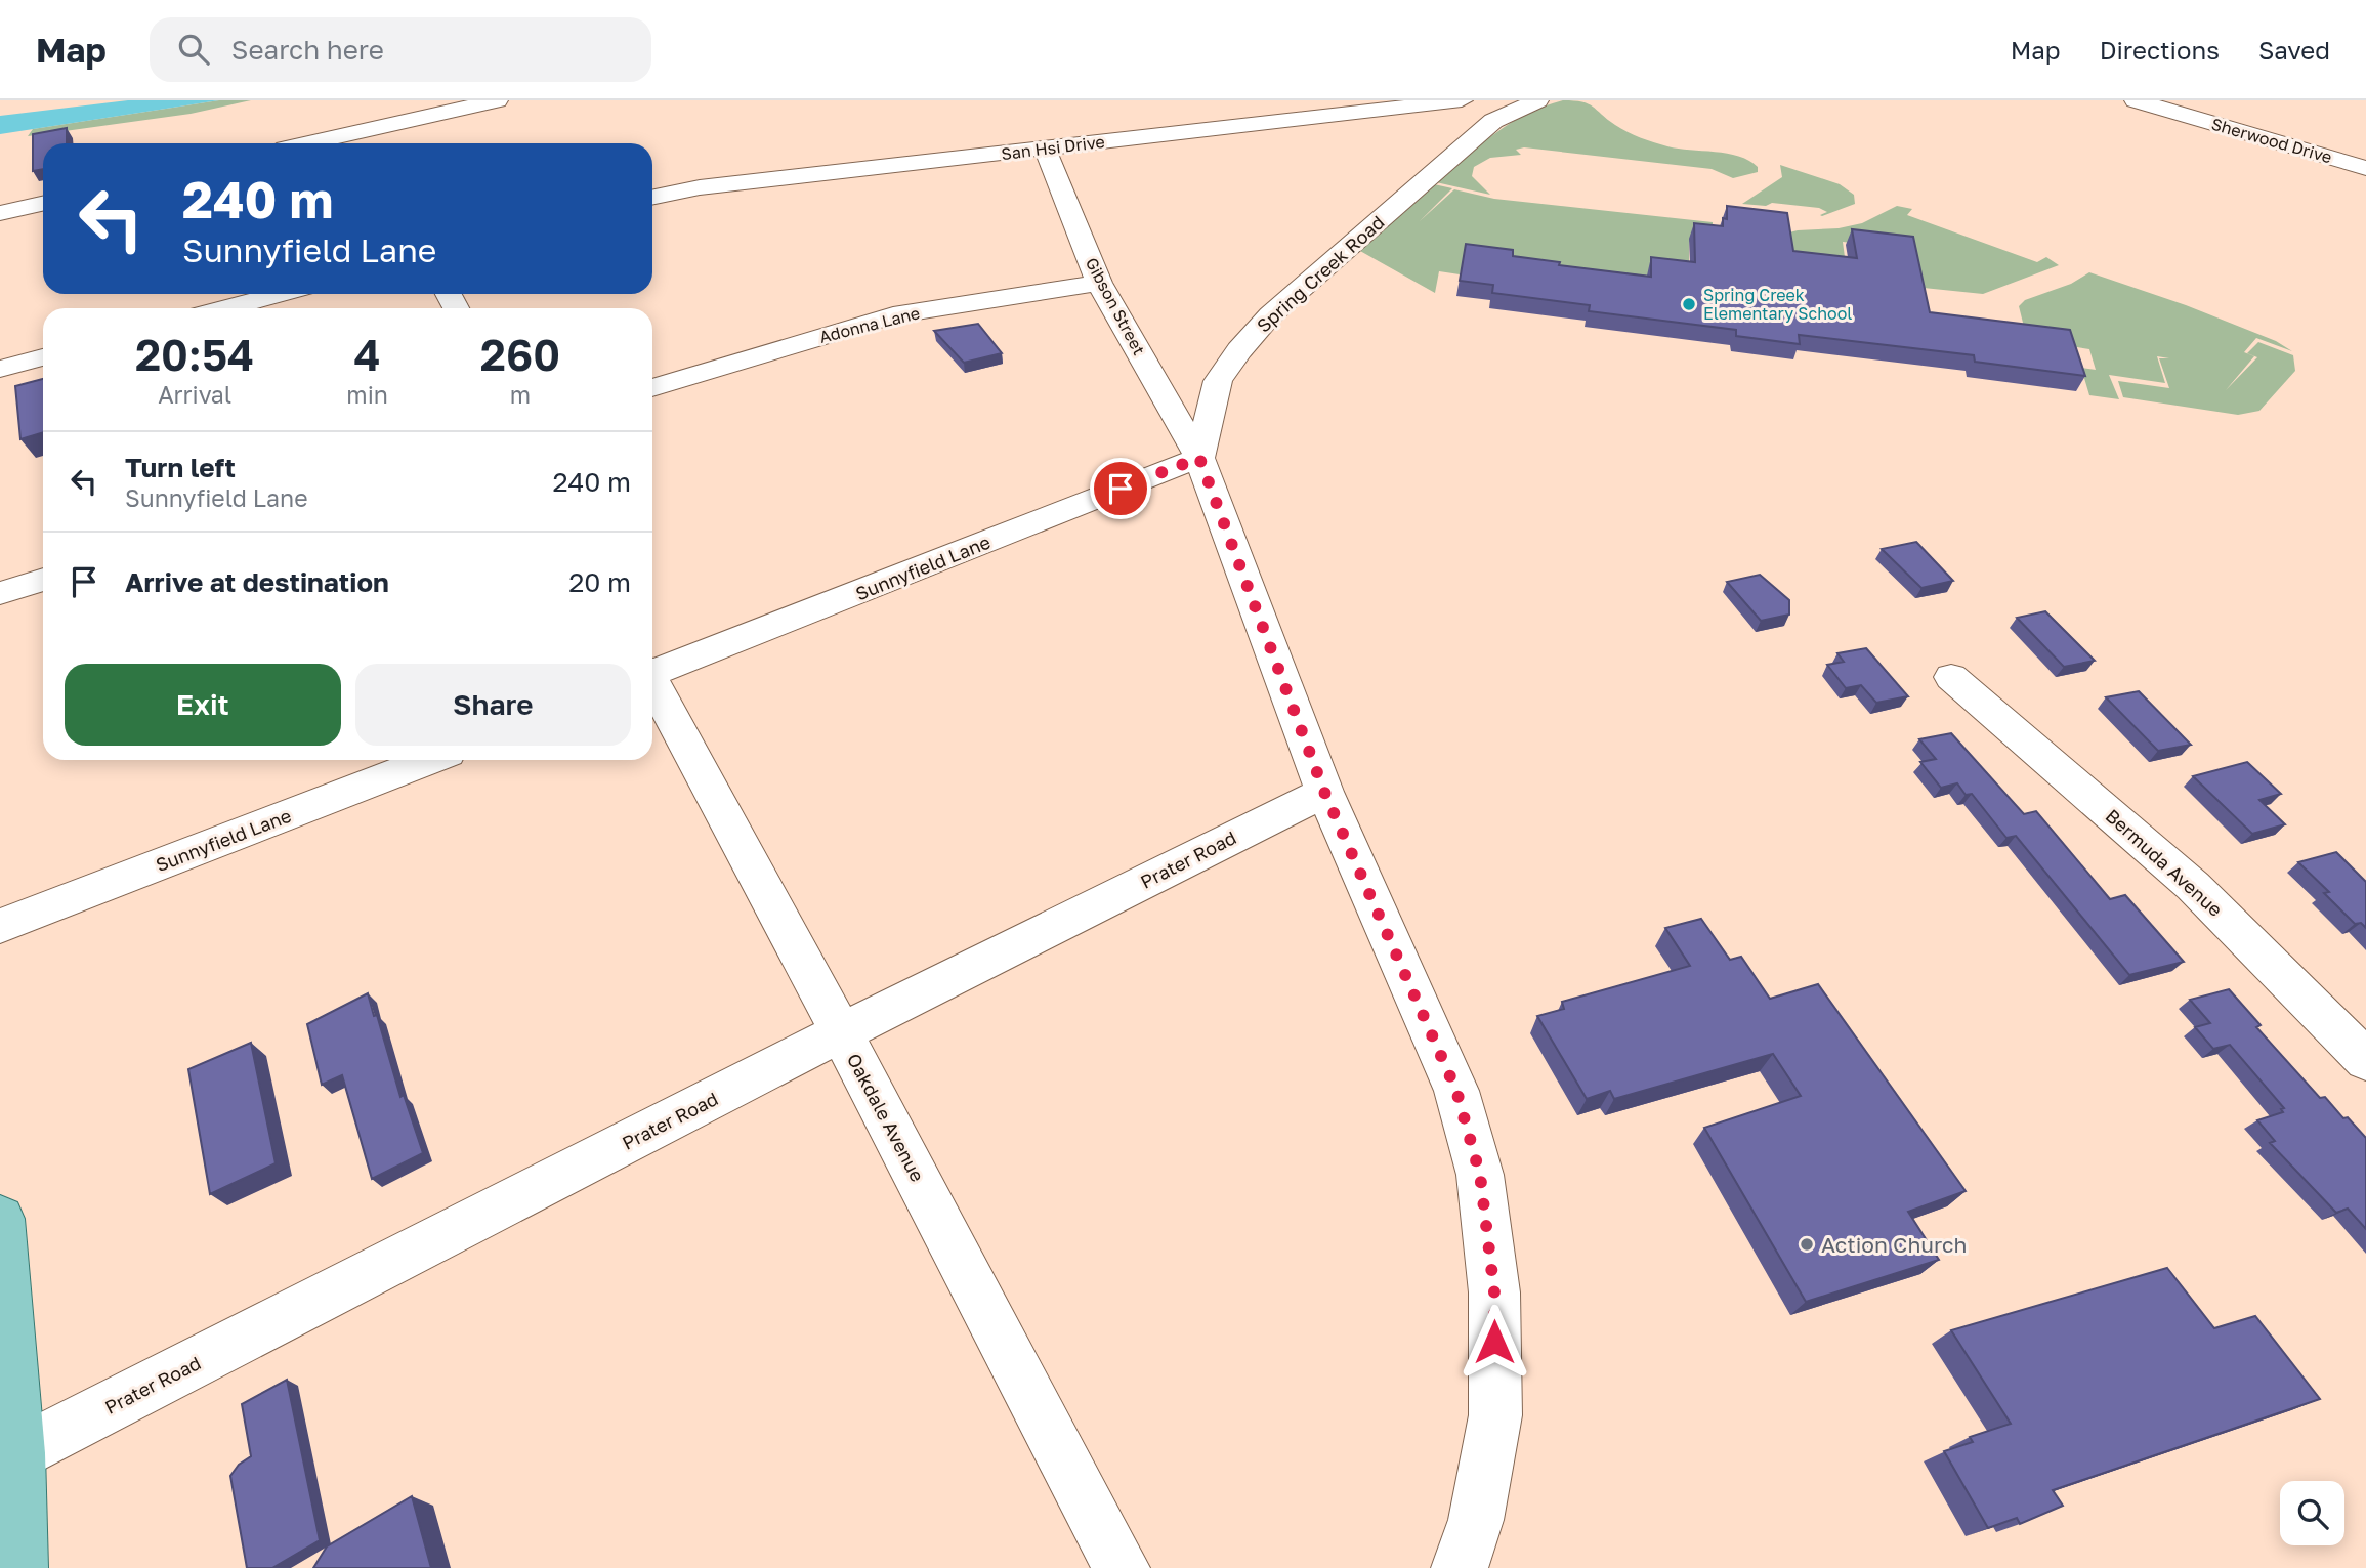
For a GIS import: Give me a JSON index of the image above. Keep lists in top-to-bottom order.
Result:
{
  "streets": {
    "street": [
      "Sherwood Drive",
      "San Hsi Drive",
      "Spring Creek Road",
      "Gibson Street",
      "Adonna Lane",
      "Sunnyfield Lane",
      "Prater Road",
      "Bermuda Avenue",
      "Oakdale Avenue"
    ]
  },
  "crossings": [
    ["San Hsi Drive", "Gibson Street"],
    ["Spring Creek Road", "Gibson Street"],
    ["Spring Creek Road", "Sunnyfield Lane"],
    ["Gibson Street", "Adonna Lane"],
    ["Gibson Street", "Sunnyfield Lane"],
    ["Prater Road", "Oakdale Avenue"]
  ],
  "places": ["Spring Creek Elementary School", "Action Church"],
  "page": {
    "header": "Map",
    "search": "Search here",
    "nav": ["Map", "Directions", "Saved"],
    "turn": ["240 m", "Sunnyfield Lane"],
    "eta": [
      "20:54",
      "Arrival",
      "4",
      "min",
      "260",
      "m"
    ],
    "list": [
      {
        "name": "Turn left",
        "note": "Sunnyfield Lane",
        "value": "240 m"
      },
      {
        "name": "Arrive at destination",
        "value": "20 m"
      }
    ],
    "buttons": ["Exit", "Share"]
  }
}
